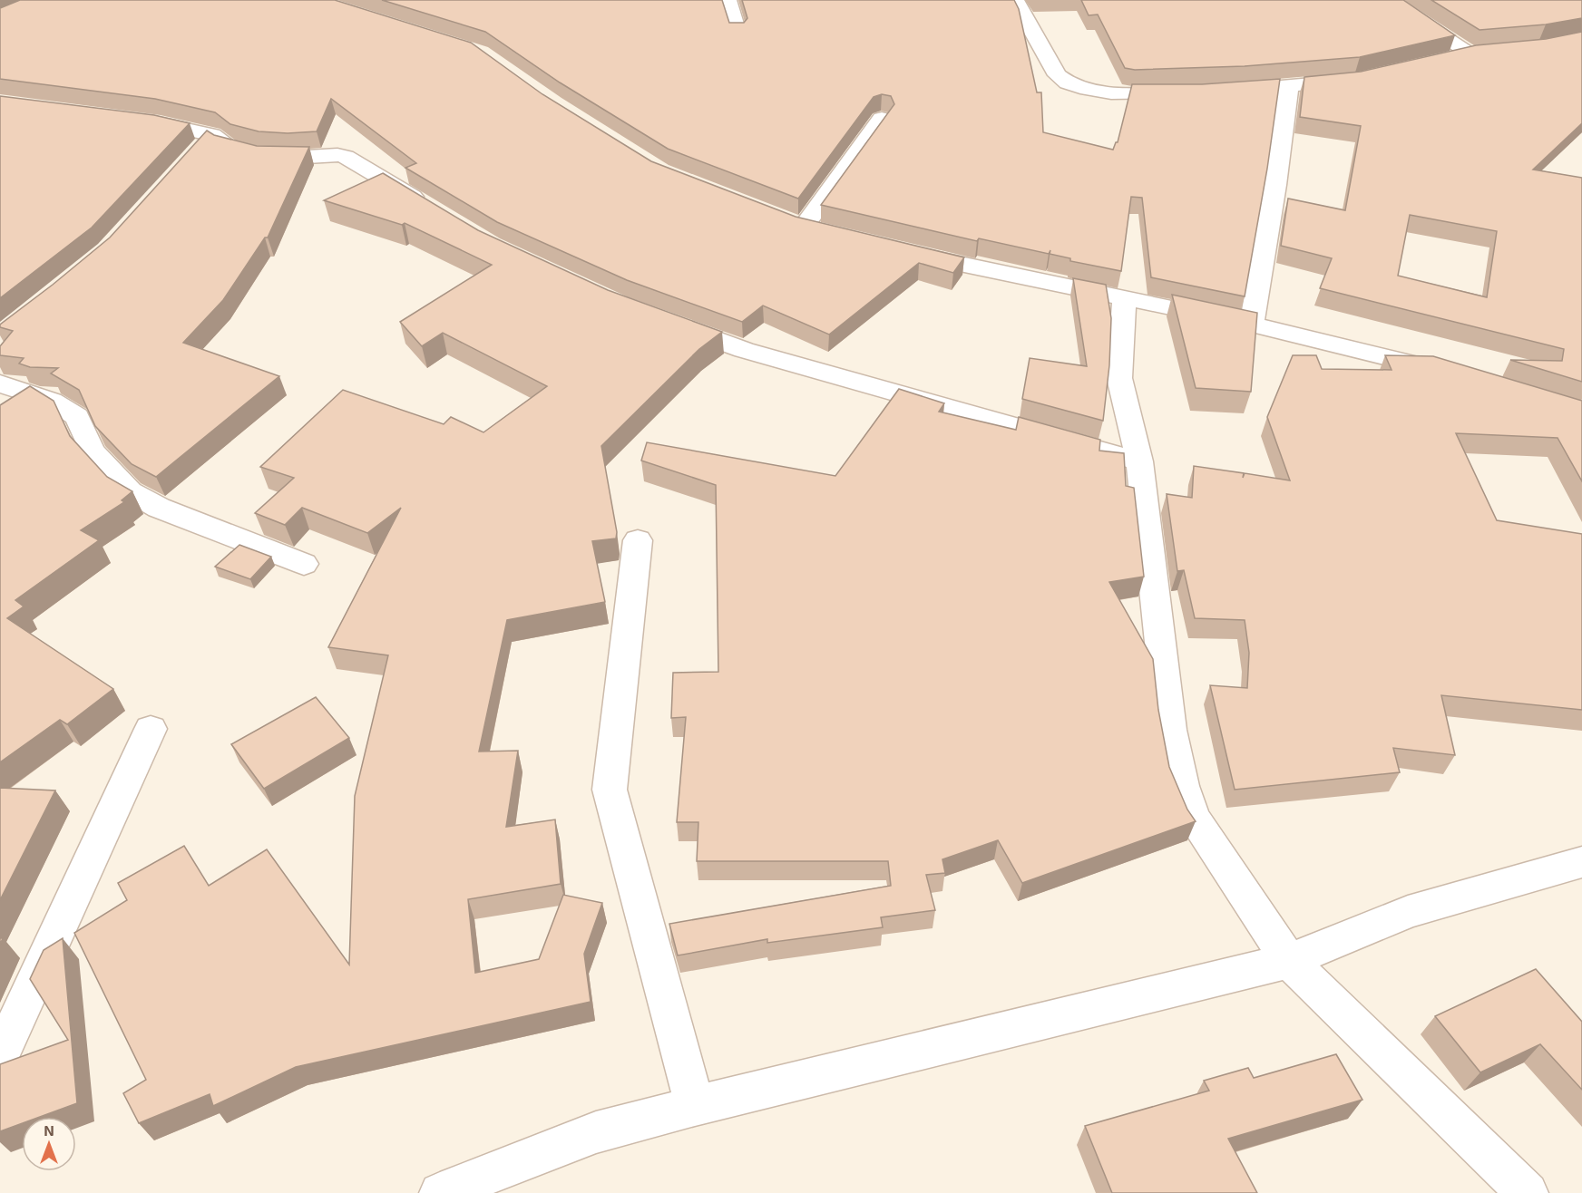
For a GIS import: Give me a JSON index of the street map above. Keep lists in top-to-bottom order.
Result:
{
  "north": "top"
}
